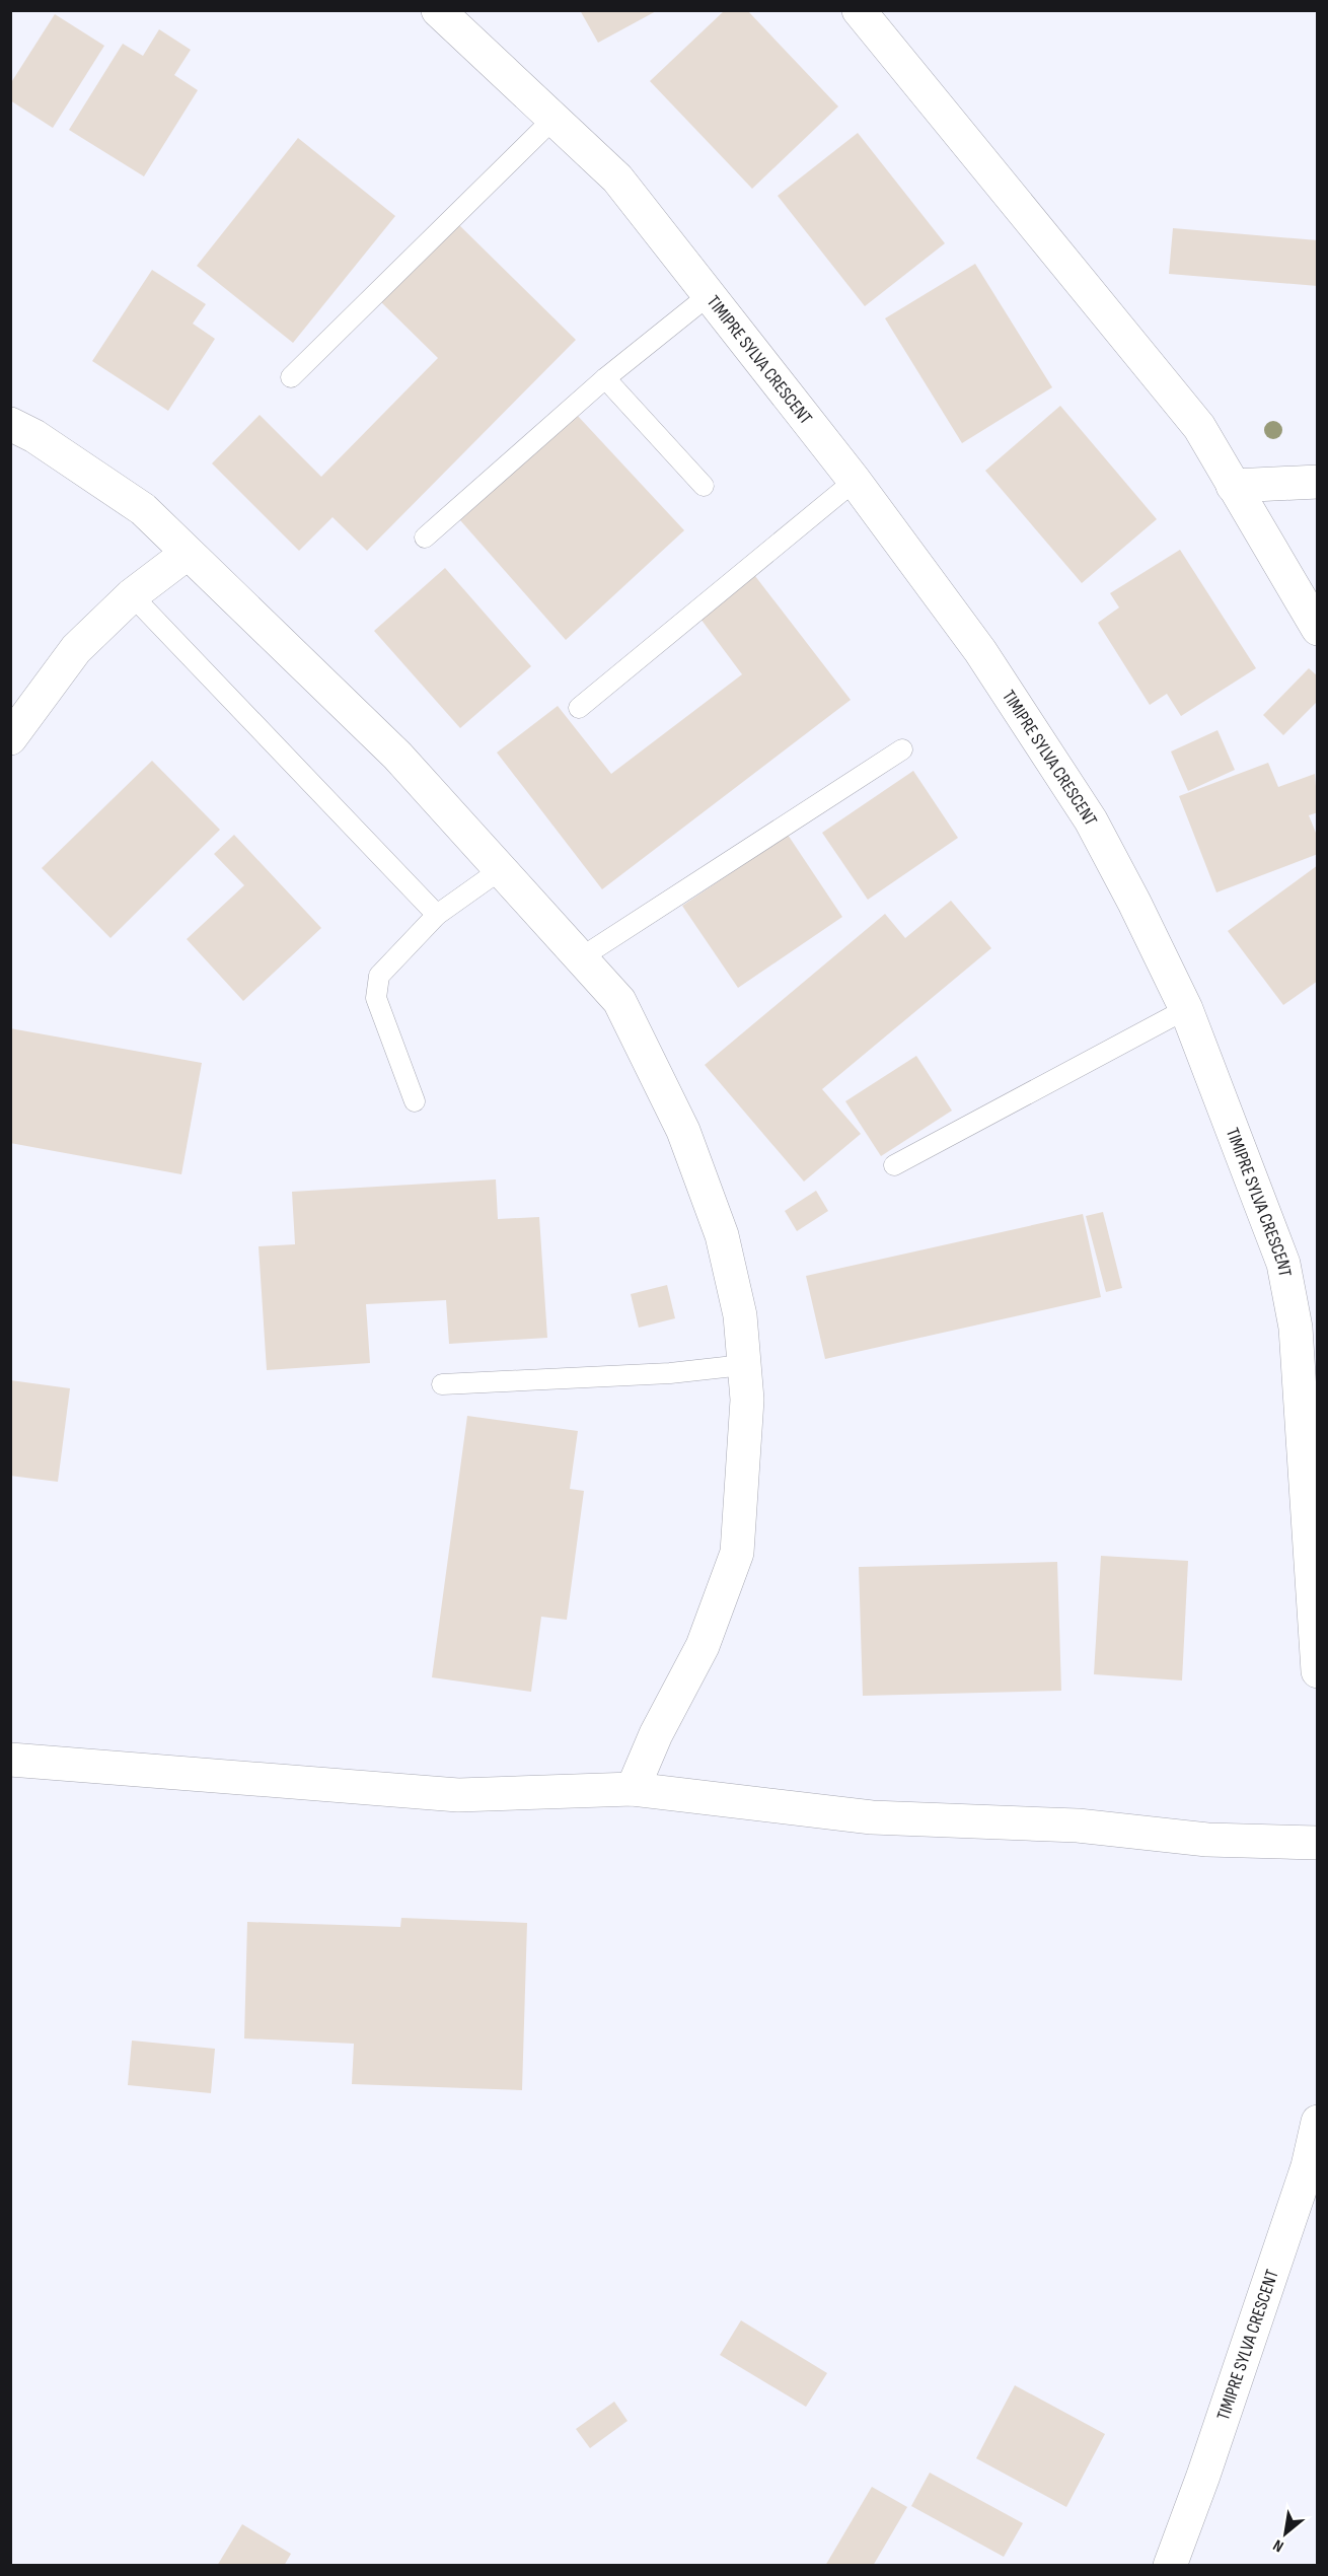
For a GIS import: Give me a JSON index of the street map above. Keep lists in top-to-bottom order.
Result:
{
  "streets": {
    "street": ["TIMIPRE SYLVA CRESCENT"]
  },
  "north": "bottom left"
}
